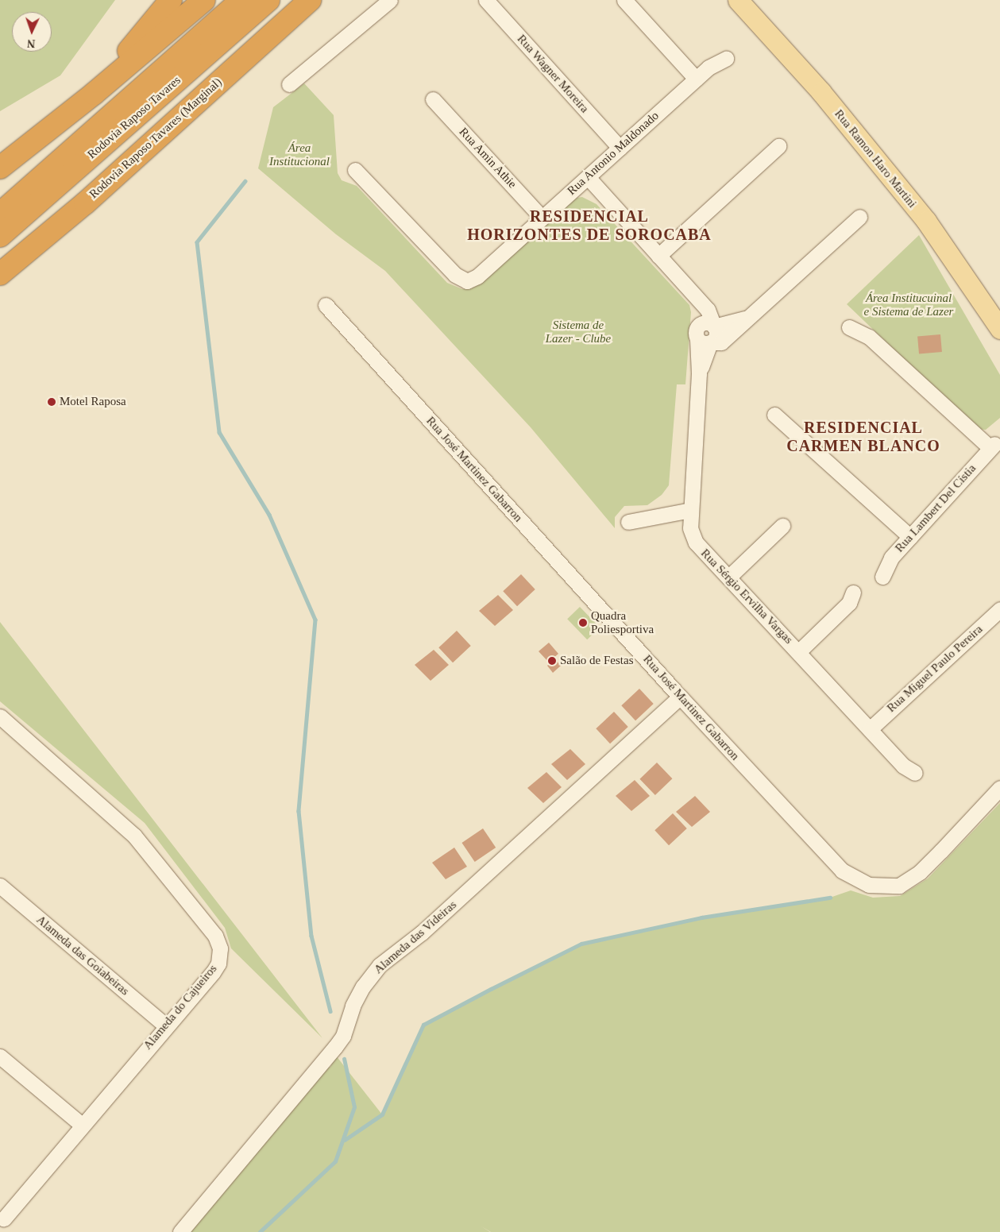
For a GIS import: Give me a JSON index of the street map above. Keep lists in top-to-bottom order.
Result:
{
  "streets": {
    "highway": ["Rodovia Raposo Tavares", "Rodovia Raposo Tavares (Marginal)"],
    "main road": ["Rua Ramon Haro Martini"],
    "street": [
      "Rua Wagner Moreira",
      "Rua Antonio Maldonado",
      "Rua Amin Athie",
      "Rua José Martinez Gabarron",
      "Rua Lambert Del Cístia",
      "Rua Sérgio Ervilha Vargas",
      "Rua Miguel Paulo Pereira",
      "Alameda das Videiras",
      "Alameda das Goiabeiras",
      "Alameda do Cajueiros"
    ]
  },
  "crossings": [
    ["Rua Wagner Moreira", "Rua Antonio Maldonado"],
    ["Rua Antonio Maldonado", "Rua Amin Athie"],
    ["Rua José Martinez Gabarron", "Alameda das Videiras"],
    ["Rua Sérgio Ervilha Vargas", "Rua Miguel Paulo Pereira"],
    ["Alameda das Goiabeiras", "Alameda do Cajueiros"]
  ],
  "districts": ["RESIDENCIAL HORIZONTES DE SOROCABA", "RESIDENCIAL CARMEN BLANCO"],
  "parks": ["Área Institucional", "Área Institucuinal e Sistema de Lazer", "Sistema de Lazer - Clube"],
  "places": ["Motel Raposa", "Quadra Poliesportiva", "Salão de Festas"],
  "north": "bottom"
}
